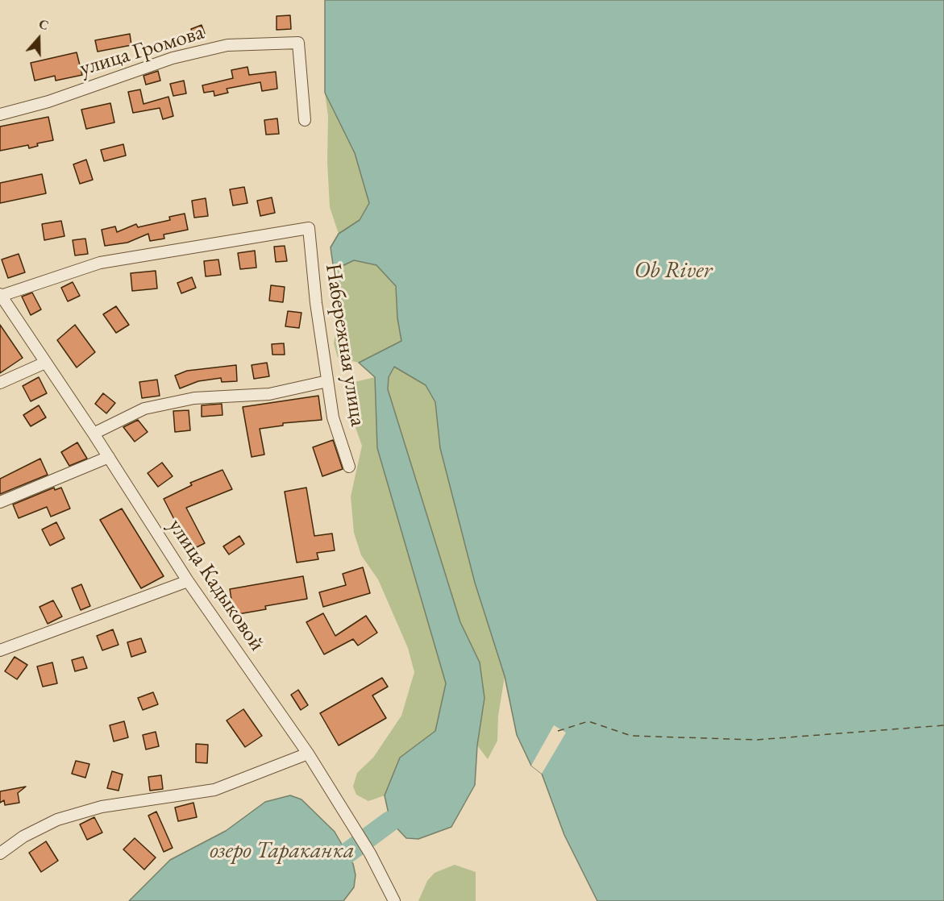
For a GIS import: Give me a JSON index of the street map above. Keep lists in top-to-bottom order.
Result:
{
  "streets": {
    "street": ["улица Громова", "Набережная улица", "улица Кадыковой"]
  },
  "crossings": [
    ["Набережная улица", "улица Кадыковой"]
  ],
  "water": ["Ob River", "озеро Тараканка"],
  "north": "top"
}
